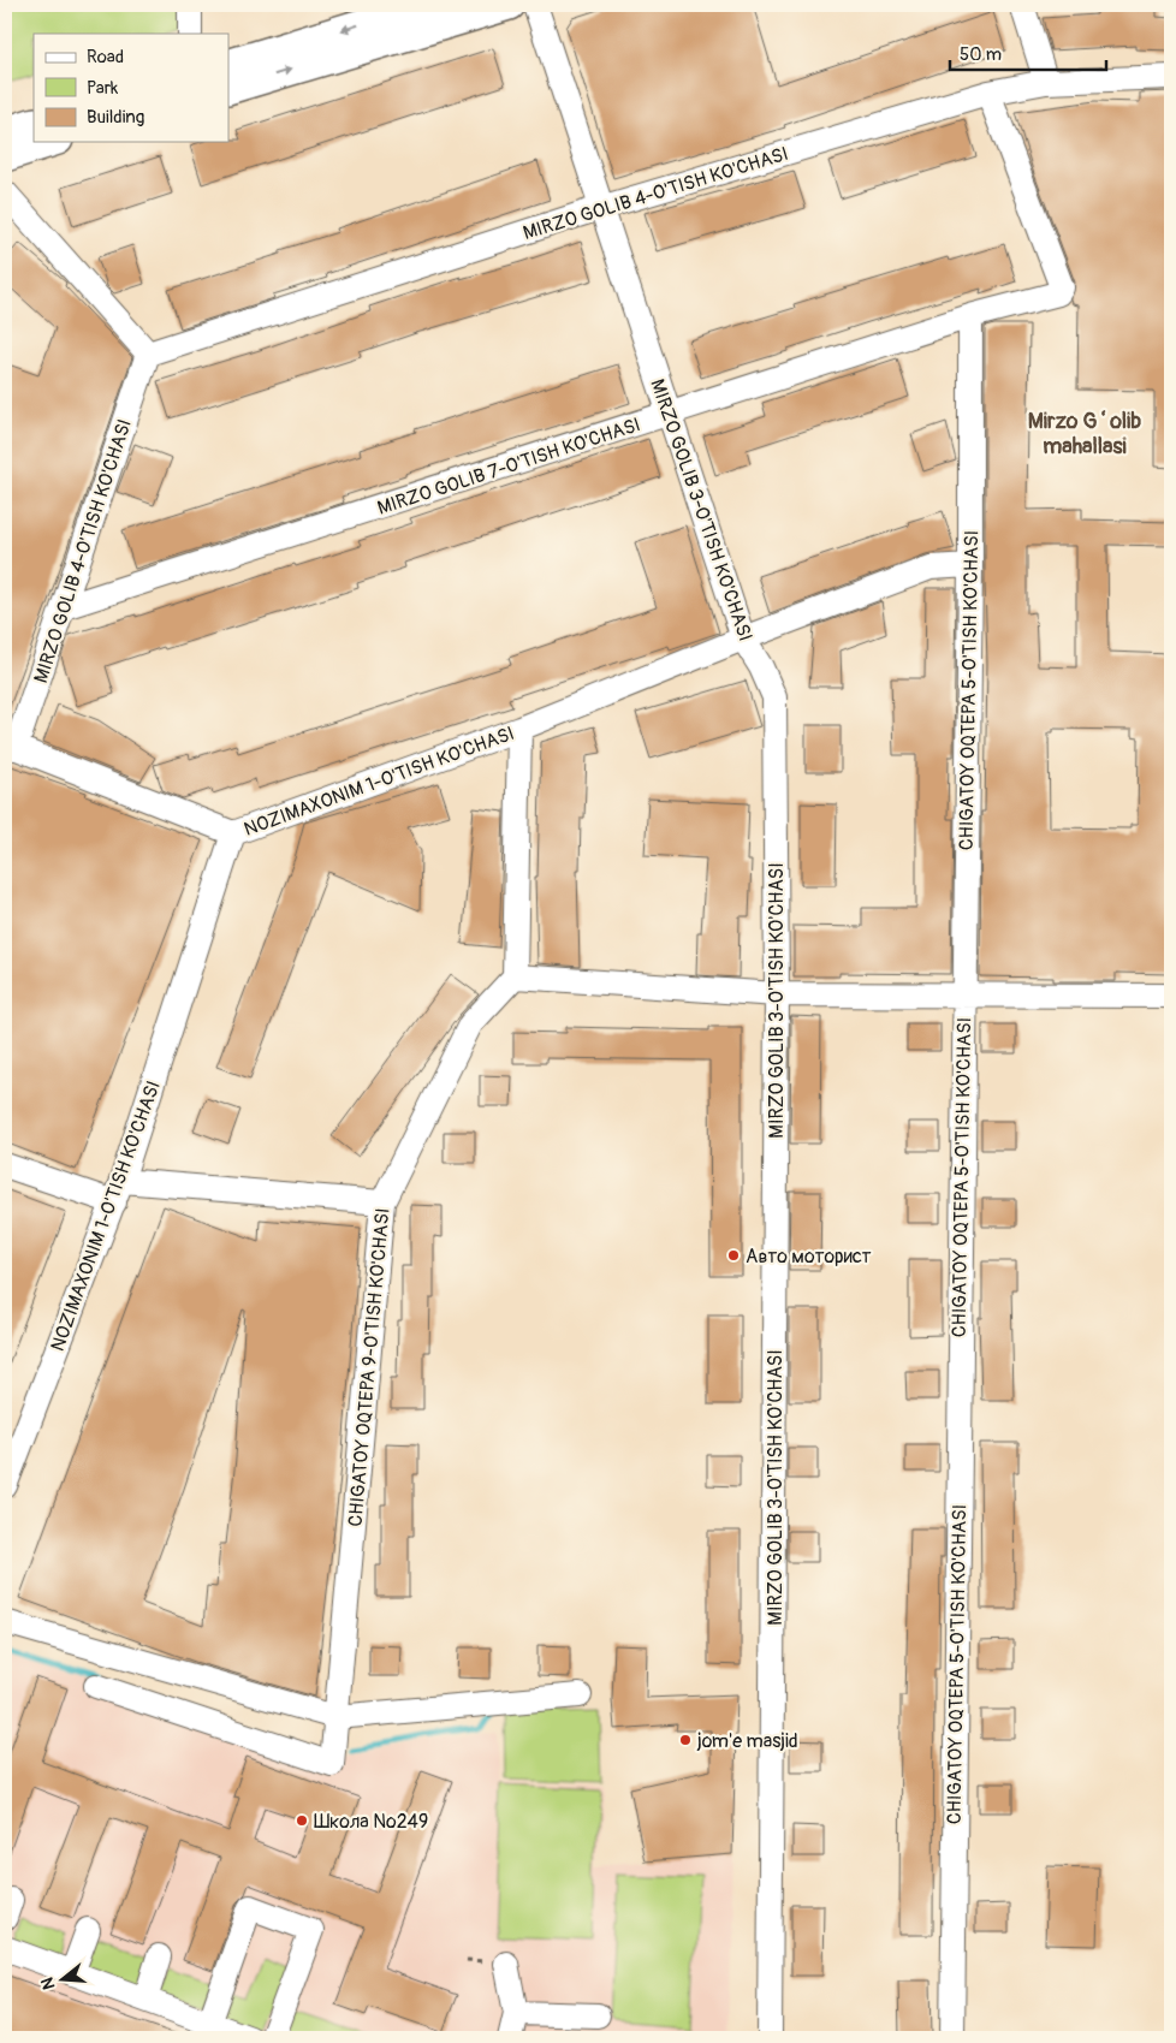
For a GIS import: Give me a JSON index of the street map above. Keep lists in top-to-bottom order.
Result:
{
  "streets": {
    "street": [
      "MIRZO GOLIB 4-O'TISH KO'CHASI",
      "MIRZO GOLIB 7-O'TISH KO'CHASI",
      "MIRZO GOLIB 3-O'TISH KO'CHASI",
      "CHIGATOY OQTEPA 5-O'TISH KO'CHASI",
      "NOZIMAXONIM 1-O'TISH KO'CHASI",
      "CHIGATOY OQTEPA 9-O'TISH KO'CHASI"
    ]
  },
  "crossings": [
    ["MIRZO GOLIB 4-O'TISH KO'CHASI", "MIRZO GOLIB 7-O'TISH KO'CHASI"],
    ["MIRZO GOLIB 4-O'TISH KO'CHASI", "MIRZO GOLIB 3-O'TISH KO'CHASI"],
    ["MIRZO GOLIB 7-O'TISH KO'CHASI", "MIRZO GOLIB 3-O'TISH KO'CHASI"],
    ["MIRZO GOLIB 7-O'TISH KO'CHASI", "CHIGATOY OQTEPA 5-O'TISH KO'CHASI"],
    ["MIRZO GOLIB 3-O'TISH KO'CHASI", "NOZIMAXONIM 1-O'TISH KO'CHASI"],
    ["CHIGATOY OQTEPA 5-O'TISH KO'CHASI", "NOZIMAXONIM 1-O'TISH KO'CHASI"]
  ],
  "districts": ["Mirzo Gʻolib mahallasi"],
  "places": ["Авто моторист", "jom'e masjid", "Школа №249"],
  "legend": ["Road", "Park", "Building"],
  "scale_bar": "50 m",
  "north": "left"
}
